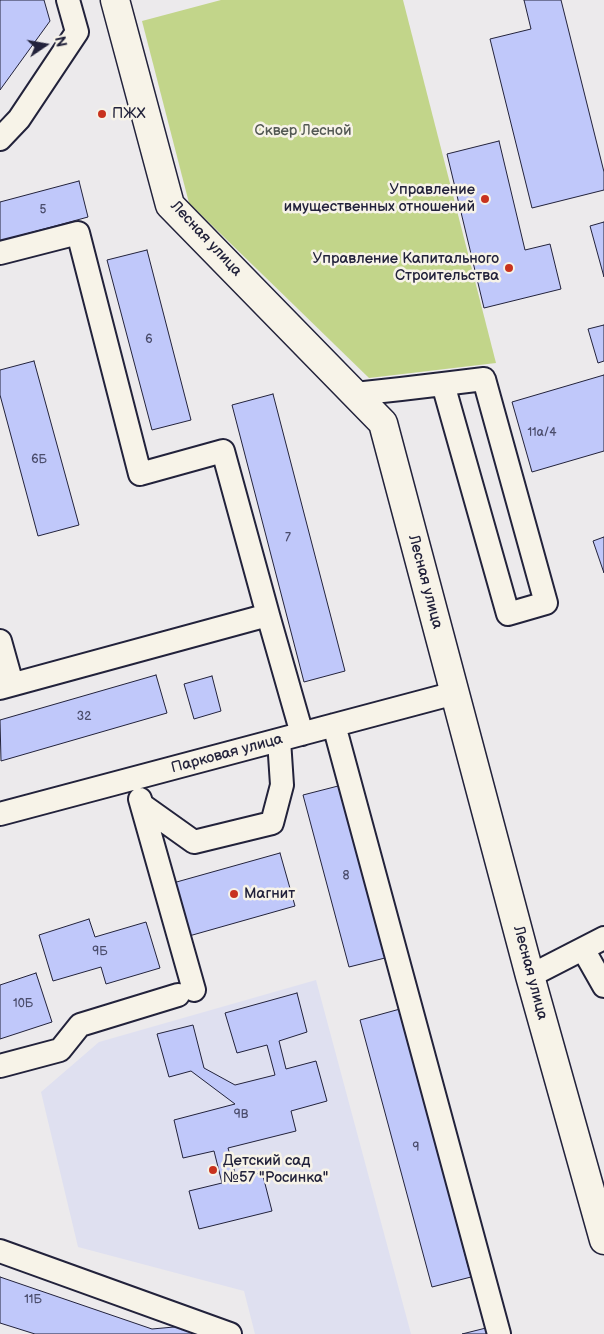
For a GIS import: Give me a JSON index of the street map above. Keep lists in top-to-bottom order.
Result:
{
  "streets": {
    "main road": ["Лесная улица"],
    "street": ["Парковая улица"]
  },
  "crossings": [
    ["Лесная улица", "Парковая улица"]
  ],
  "parks": ["Сквер Лесной"],
  "places": [
    "ПЖХ",
    "Управление имущественных отношений",
    "Управление Капитального Строительства",
    "Магнит",
    "Детский сад №57 \"Росинка\""
  ],
  "house_numbers": [
    "5",
    "6",
    "11а/4",
    "6Б",
    "7",
    "32",
    "8",
    "9Б",
    "10Б",
    "9В",
    "9",
    "11Б"
  ],
  "north": "right"
}
